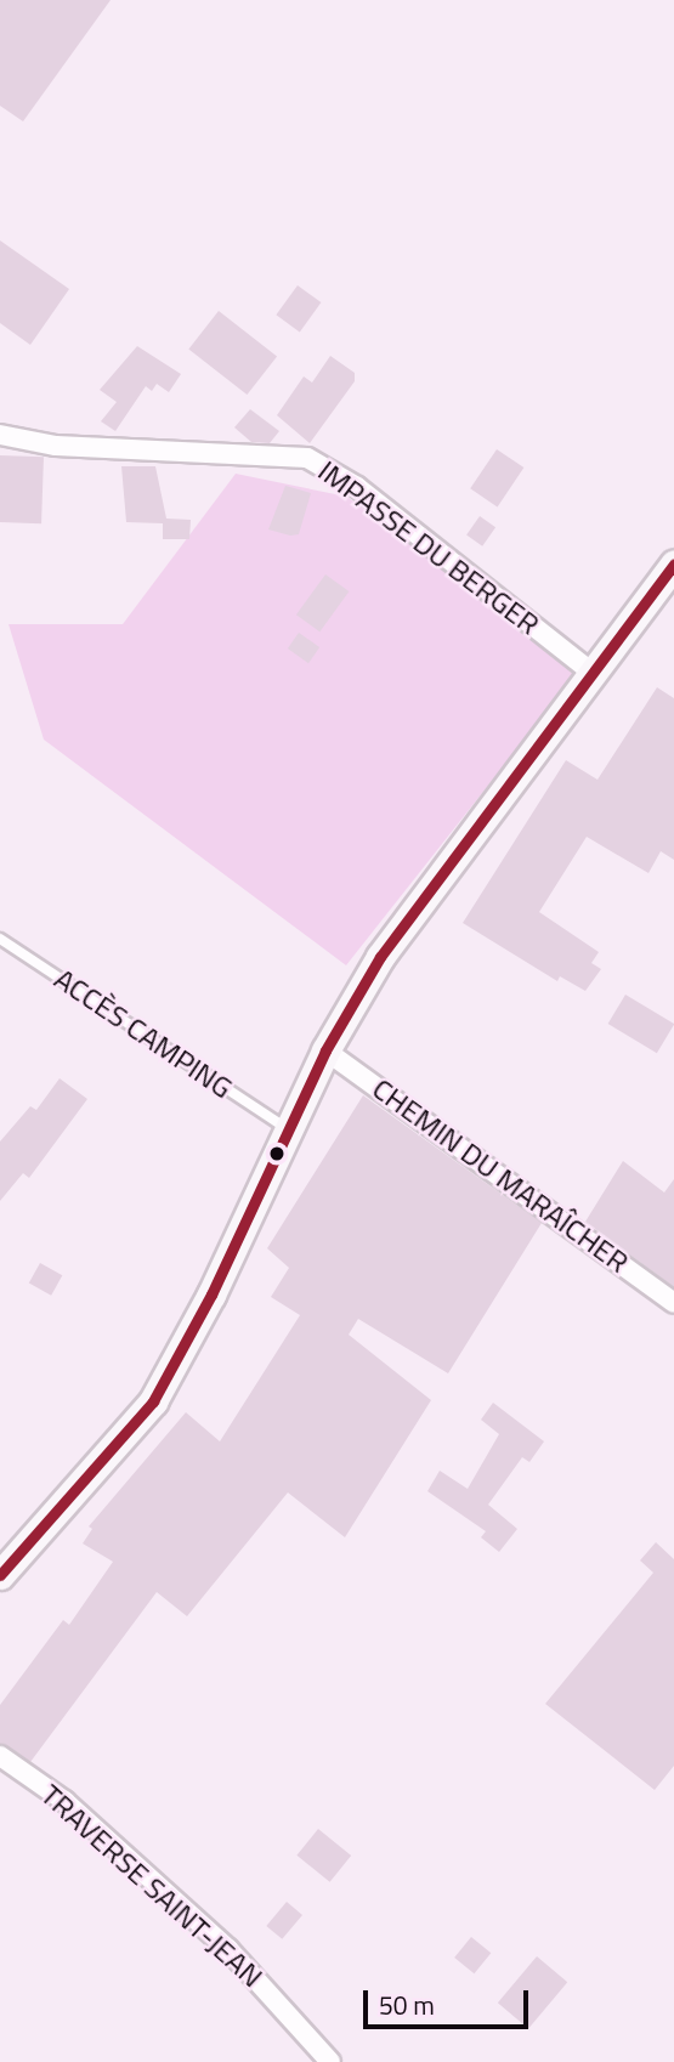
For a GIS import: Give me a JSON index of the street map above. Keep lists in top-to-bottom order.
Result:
{
  "streets": {
    "street": ["IMPASSE DU BERGER", "CHEMIN DU MARAÎCHER", "TRAVERSE SAINT-JEAN"],
    "lane": ["ACCÈS CAMPING"]
  },
  "scale_bar": "50 m"
}
